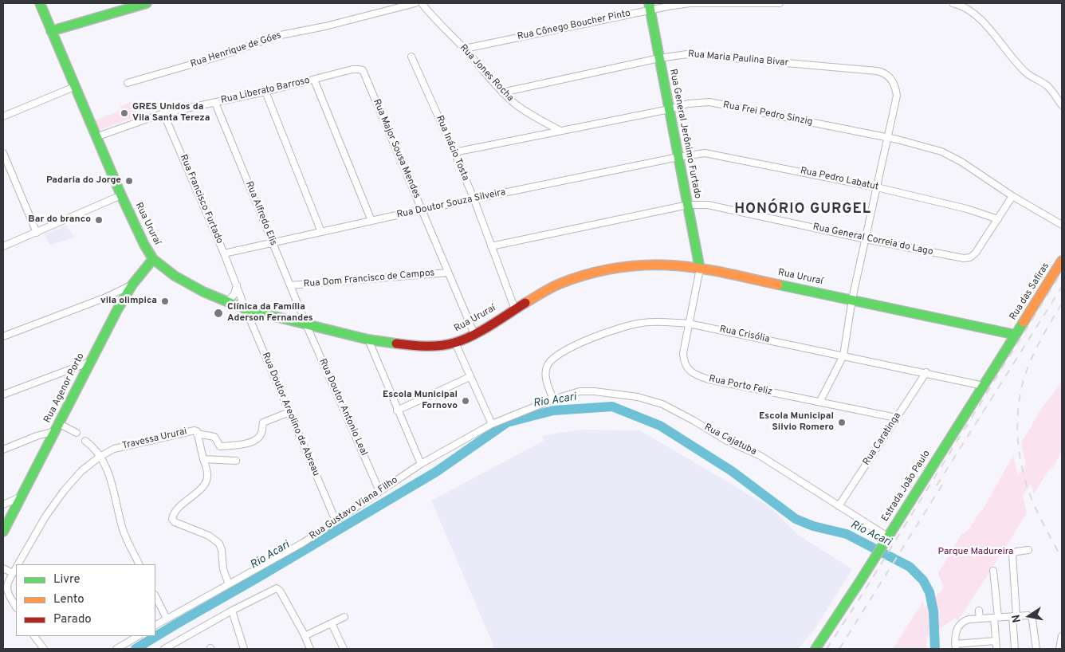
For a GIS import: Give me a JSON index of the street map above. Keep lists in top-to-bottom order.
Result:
{
  "streets": {
    "street": [
      "Rua Cônego Boucher Pinto",
      "Rua Henrique de Góes",
      "Rua Maria Paulina Bivar",
      "Rua Jones Rocha",
      "Rua Liberato Barroso",
      "Rua Frei Pedro Sinzig",
      "Rua General Jerônimo Furtado",
      "Rua Inácio Tosta",
      "Rua Major Sousa Mendes",
      "Rua Pedro Labatut",
      "Rua Francisco Furtado",
      "Rua Doutor Souza Silveira",
      "Rua Alfredo Elis",
      "Rua Ururaí",
      "Rua General Correia do Lago",
      "Rua Dom Francisco de Campos",
      "Rua das Safiras",
      "Rua Crisólia",
      "Rua Porto Feliz",
      "Rua Agenor Porto",
      "Rua Doutor Antonio Leal",
      "Rua Doutor Areolino de Abreau",
      "Travessa Ururai",
      "Rua Caratinga",
      "Rua Cajatuba",
      "Estrada João Paulo",
      "Rua Gustavo Viana Filho"
    ]
  },
  "crossings": [
    ["Rua Cônego Boucher Pinto", "Rua Jones Rocha"],
    ["Rua Cônego Boucher Pinto", "Rua General Jerônimo Furtado"],
    ["Rua Maria Paulina Bivar", "Rua Jones Rocha"],
    ["Rua Maria Paulina Bivar", "Rua Frei Pedro Sinzig"],
    ["Rua Maria Paulina Bivar", "Rua General Jerônimo Furtado"],
    ["Rua Jones Rocha", "Rua Frei Pedro Sinzig"],
    ["Rua Liberato Barroso", "Rua Major Sousa Mendes"],
    ["Rua Liberato Barroso", "Rua Francisco Furtado"],
    ["Rua Liberato Barroso", "Rua Alfredo Elis"],
    ["Rua Liberato Barroso", "Rua Ururaí"],
    ["Rua Frei Pedro Sinzig", "Rua General Jerônimo Furtado"],
    ["Rua Frei Pedro Sinzig", "Rua Inácio Tosta"],
    ["Rua Frei Pedro Sinzig", "Rua General Correia do Lago"],
    ["Rua General Jerônimo Furtado", "Rua Pedro Labatut"],
    ["Rua General Jerônimo Furtado", "Rua Doutor Souza Silveira"],
    ["Rua General Jerônimo Furtado", "Rua Ururaí"],
    ["Rua General Jerônimo Furtado", "Rua General Correia do Lago"],
    ["Rua General Jerônimo Furtado", "Rua Porto Feliz"],
    ["Rua Inácio Tosta", "Rua Doutor Souza Silveira"],
    ["Rua Inácio Tosta", "Rua Ururaí"],
    ["Rua Inácio Tosta", "Rua General Correia do Lago"],
    ["Rua Major Sousa Mendes", "Rua Doutor Souza Silveira"],
    ["Rua Major Sousa Mendes", "Rua Ururaí"],
    ["Rua Major Sousa Mendes", "Rua Dom Francisco de Campos"],
    ["Rua Pedro Labatut", "Rua Doutor Souza Silveira"],
    ["Rua Pedro Labatut", "Rua General Correia do Lago"],
    ["Rua Francisco Furtado", "Rua Doutor Souza Silveira"],
    ["Rua Francisco Furtado", "Rua Ururaí"],
    ["Rua Francisco Furtado", "Rua Doutor Areolino de Abreau"],
    ["Rua Doutor Souza Silveira", "Rua Alfredo Elis"],
    ["Rua Alfredo Elis", "Rua Ururaí"],
    ["Rua Alfredo Elis", "Rua Dom Francisco de Campos"],
    ["Rua Alfredo Elis", "Rua Doutor Antonio Leal"],
    ["Rua Ururaí", "Rua das Safiras"],
    ["Rua Ururaí", "Rua Porto Feliz"],
    ["Rua Ururaí", "Rua Agenor Porto"],
    ["Rua Ururaí", "Rua Doutor Antonio Leal"],
    ["Rua Ururaí", "Rua Doutor Areolino de Abreau"],
    ["Rua Ururaí", "Estrada João Paulo"],
    ["Rua das Safiras", "Estrada João Paulo"],
    ["Rua Crisólia", "Rua Porto Feliz"],
    ["Rua Crisólia", "Rua Caratinga"],
    ["Rua Crisólia", "Rua Cajatuba"],
    ["Rua Crisólia", "Estrada João Paulo"],
    ["Rua Porto Feliz", "Rua Caratinga"],
    ["Rua Doutor Antonio Leal", "Rua Gustavo Viana Filho"],
    ["Rua Doutor Areolino de Abreau", "Rua Gustavo Viana Filho"],
    ["Travessa Ururai", "Rua Gustavo Viana Filho"],
    ["Rua Caratinga", "Rua Cajatuba"],
    ["Rua Cajatuba", "Estrada João Paulo"],
    ["Rua Cajatuba", "Rua Gustavo Viana Filho"]
  ],
  "districts": ["HONÓRIO GURGEL"],
  "water": ["Rio Acari"],
  "parks": ["Parque Madureira"],
  "places": [
    "GRES Unidos da Vila Santa Tereza",
    "Padaria do Jorge",
    "Bar do branco",
    "vila olimpica",
    "Clínica da Família Aderson Fernandes",
    "Escola Municipal Fornovo",
    "Escola Municipal Silvio Romero"
  ],
  "legend": ["Livre", "Lento", "Parado"],
  "north": "left"
}
